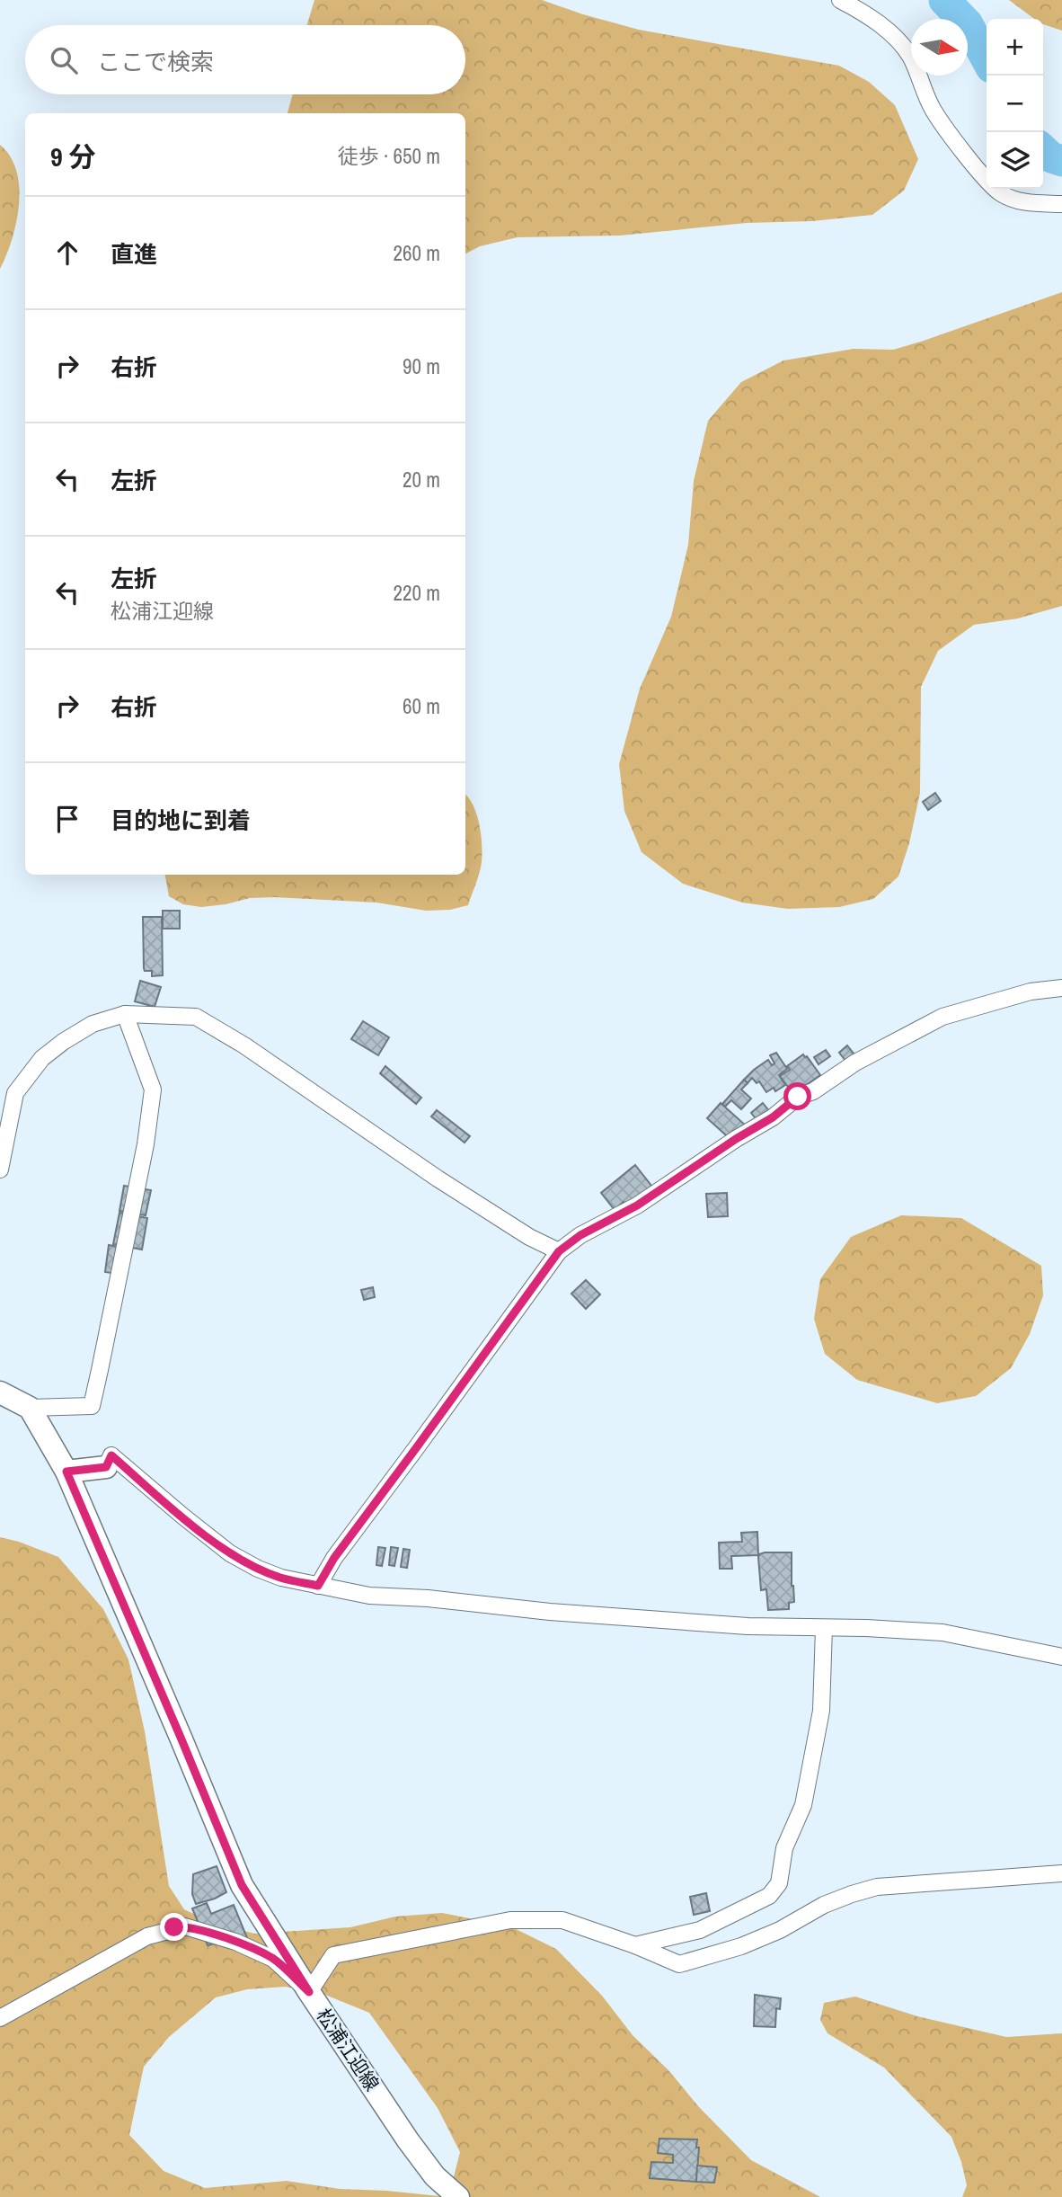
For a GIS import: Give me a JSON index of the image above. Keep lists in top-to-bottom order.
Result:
{
  "streets": {
    "main road": ["松浦江迎線"]
  },
  "north": "right",
  "page": {
    "map_buttons": ["+", "−"],
    "search": "ここで検索",
    "heading": ["9 分", "徒歩 · 650 m"],
    "list": [
      ["直進", "260 m"],
      ["右折", "90 m"],
      ["左折", "20 m"],
      ["左折", "松浦江迎線", "220 m"],
      ["右折", "60 m"],
      "目的地に到着"
    ]
  }
}
